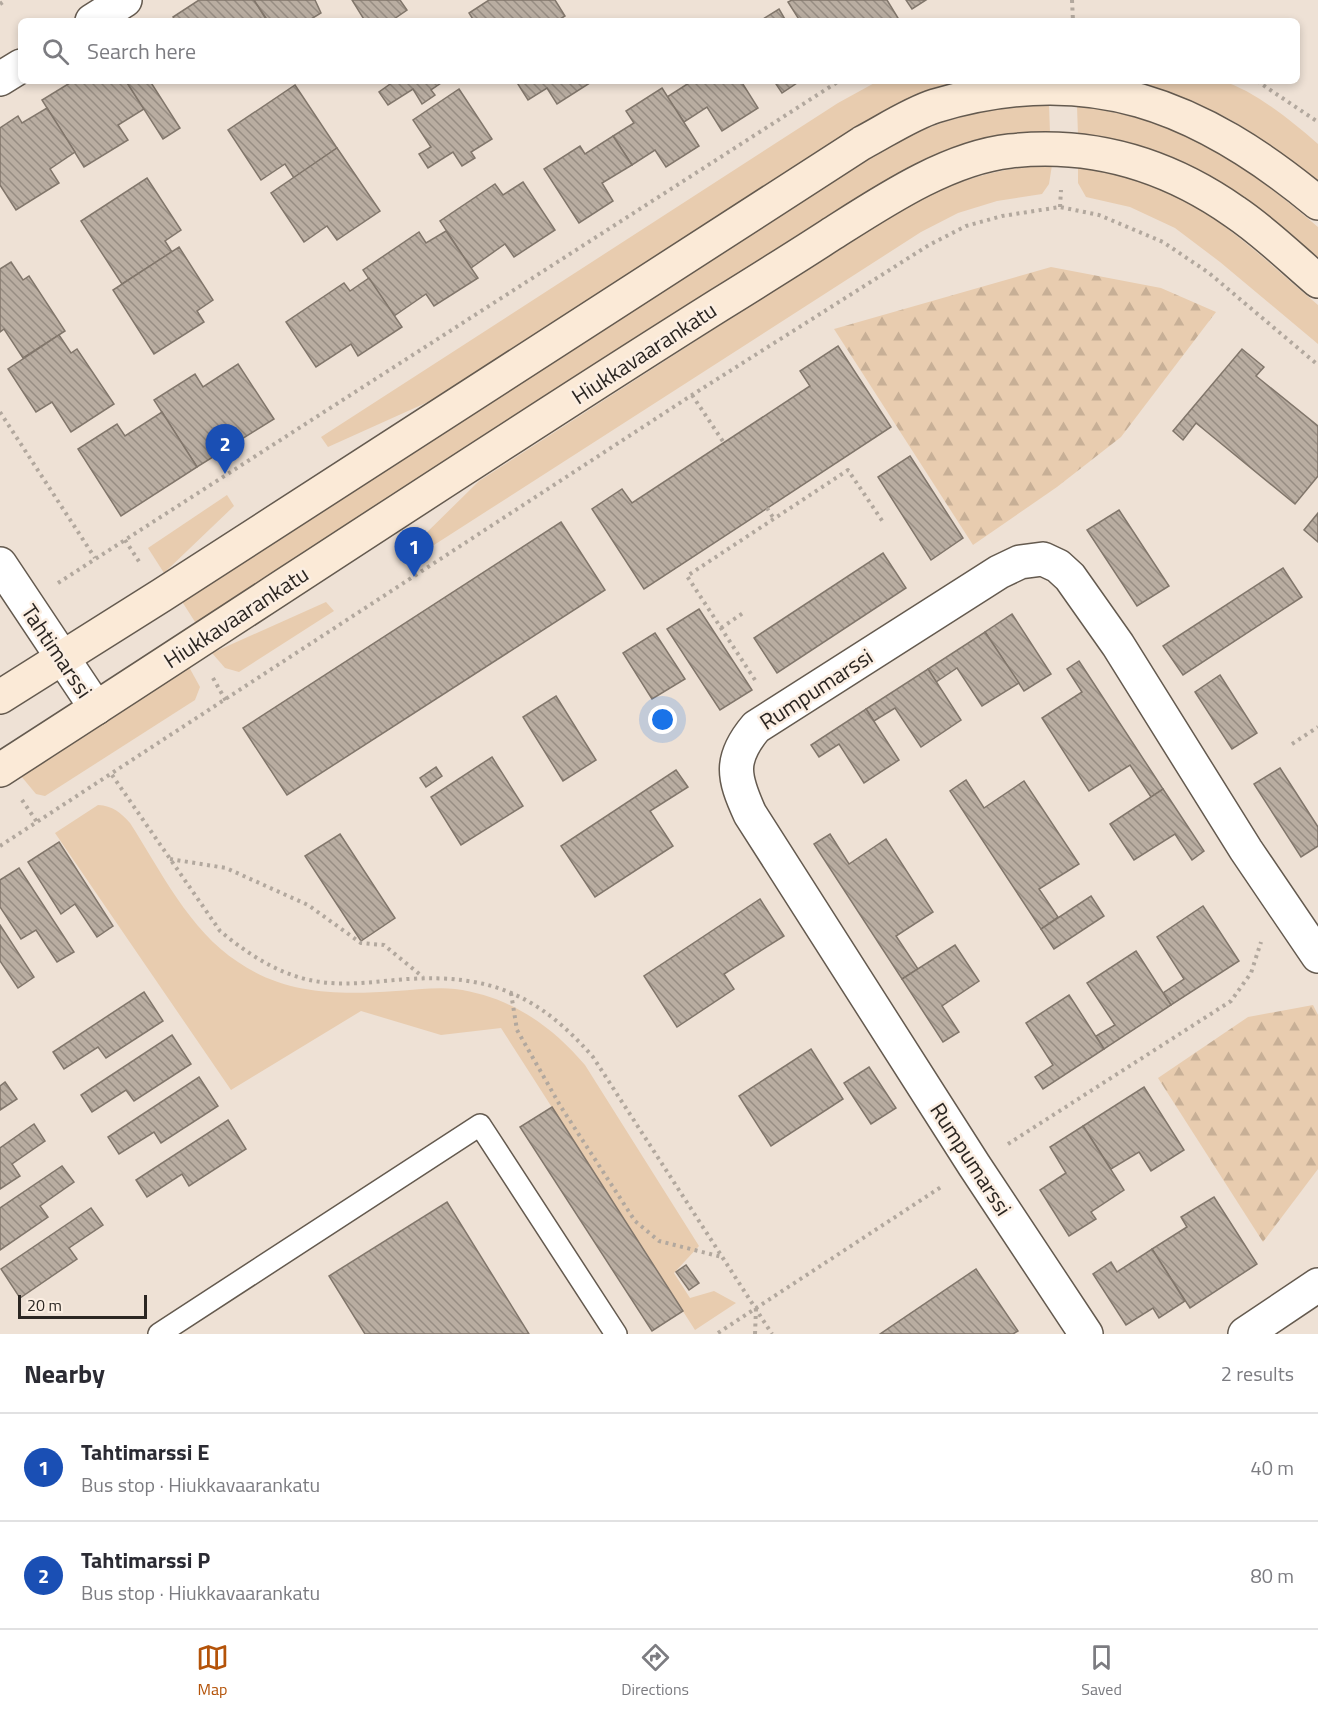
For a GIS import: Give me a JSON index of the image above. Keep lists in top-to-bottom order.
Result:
{
  "streets": {
    "street": ["Hiukkavaarankatu", "Tahtimarssi", "Rumpumarssi"]
  },
  "crossings": [
    ["Hiukkavaarankatu", "Tahtimarssi"]
  ],
  "scale_bar": "20 m",
  "page": {
    "search": "Search here",
    "pins": ["2", "1"],
    "scale": "20 m",
    "heading": ["Nearby", "2 results"],
    "list": [
      {
        "mark": "1",
        "name": "Tahtimarssi E",
        "note": "Bus stop · Hiukkavaarankatu",
        "value": "40 m"
      },
      {
        "mark": "2",
        "name": "Tahtimarssi P",
        "note": "Bus stop · Hiukkavaarankatu",
        "value": "80 m"
      }
    ],
    "nav": ["Map", "Directions", "Saved"]
  }
}
